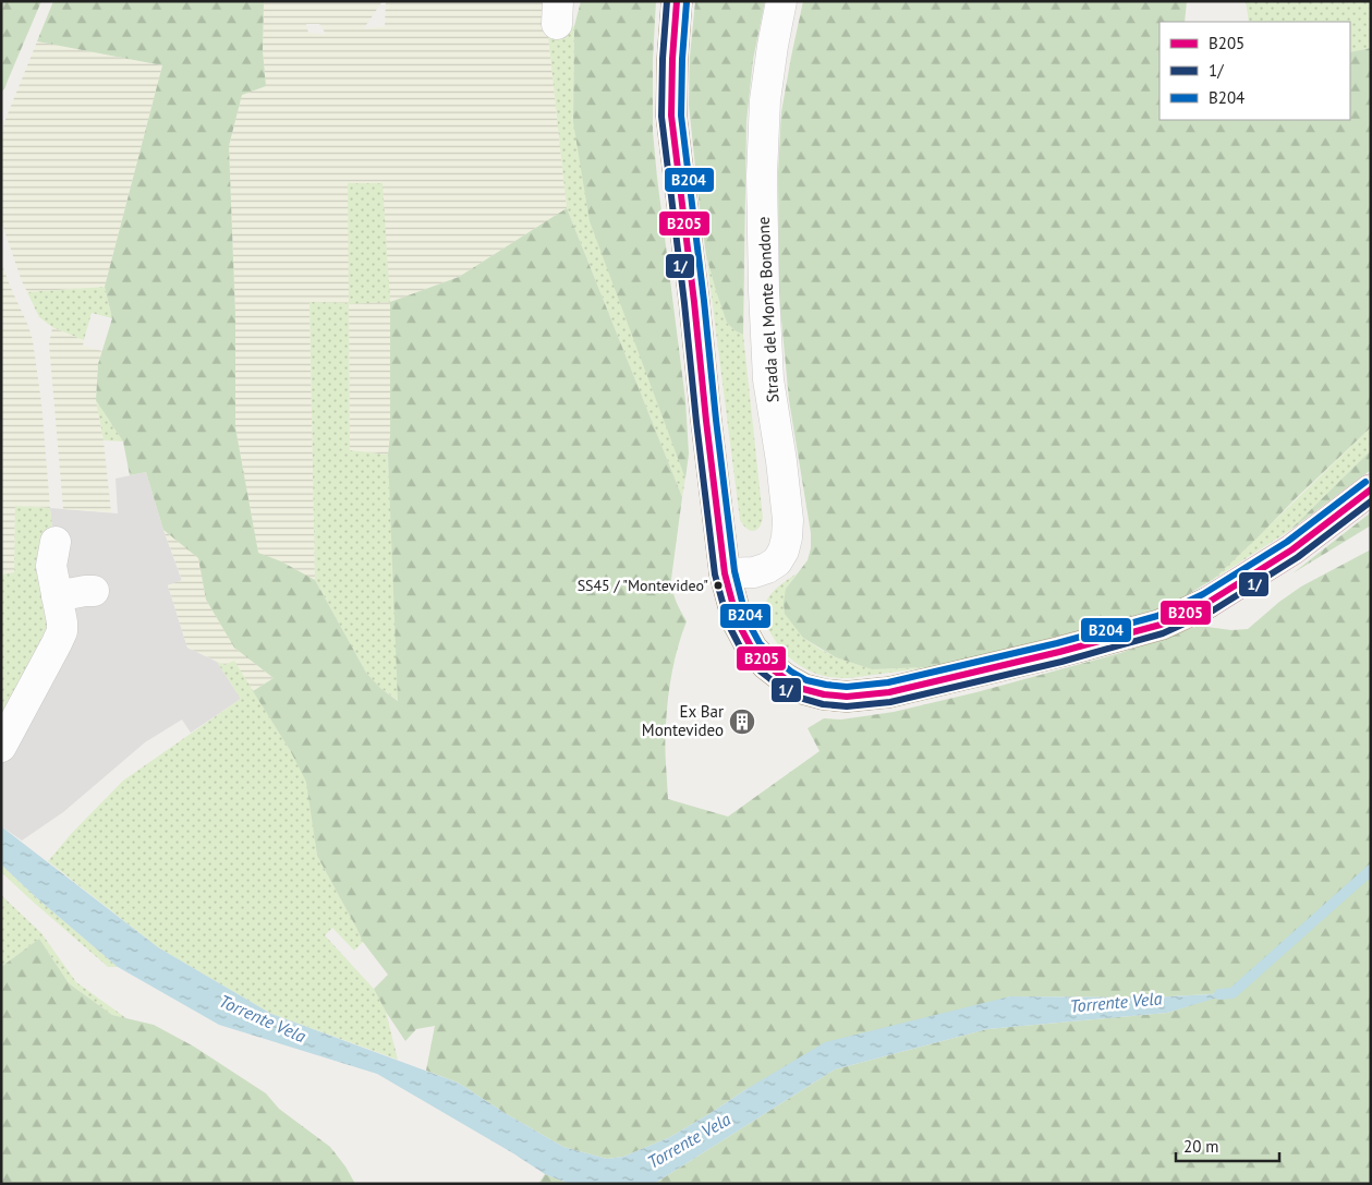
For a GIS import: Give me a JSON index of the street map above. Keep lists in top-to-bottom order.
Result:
{
  "streets": {
    "street": ["Strada del Monte Bondone"]
  },
  "water": ["Torrente Vela"],
  "places": {
    "other": ["SS45 / \"Montevideo\""],
    "building": ["Ex Bar Montevideo"]
  },
  "lines": ["transit line B205", "transit line 1/", "transit line B204"],
  "legend": ["B205", "1/", "B204"],
  "scale_bar": "20 m"
}
